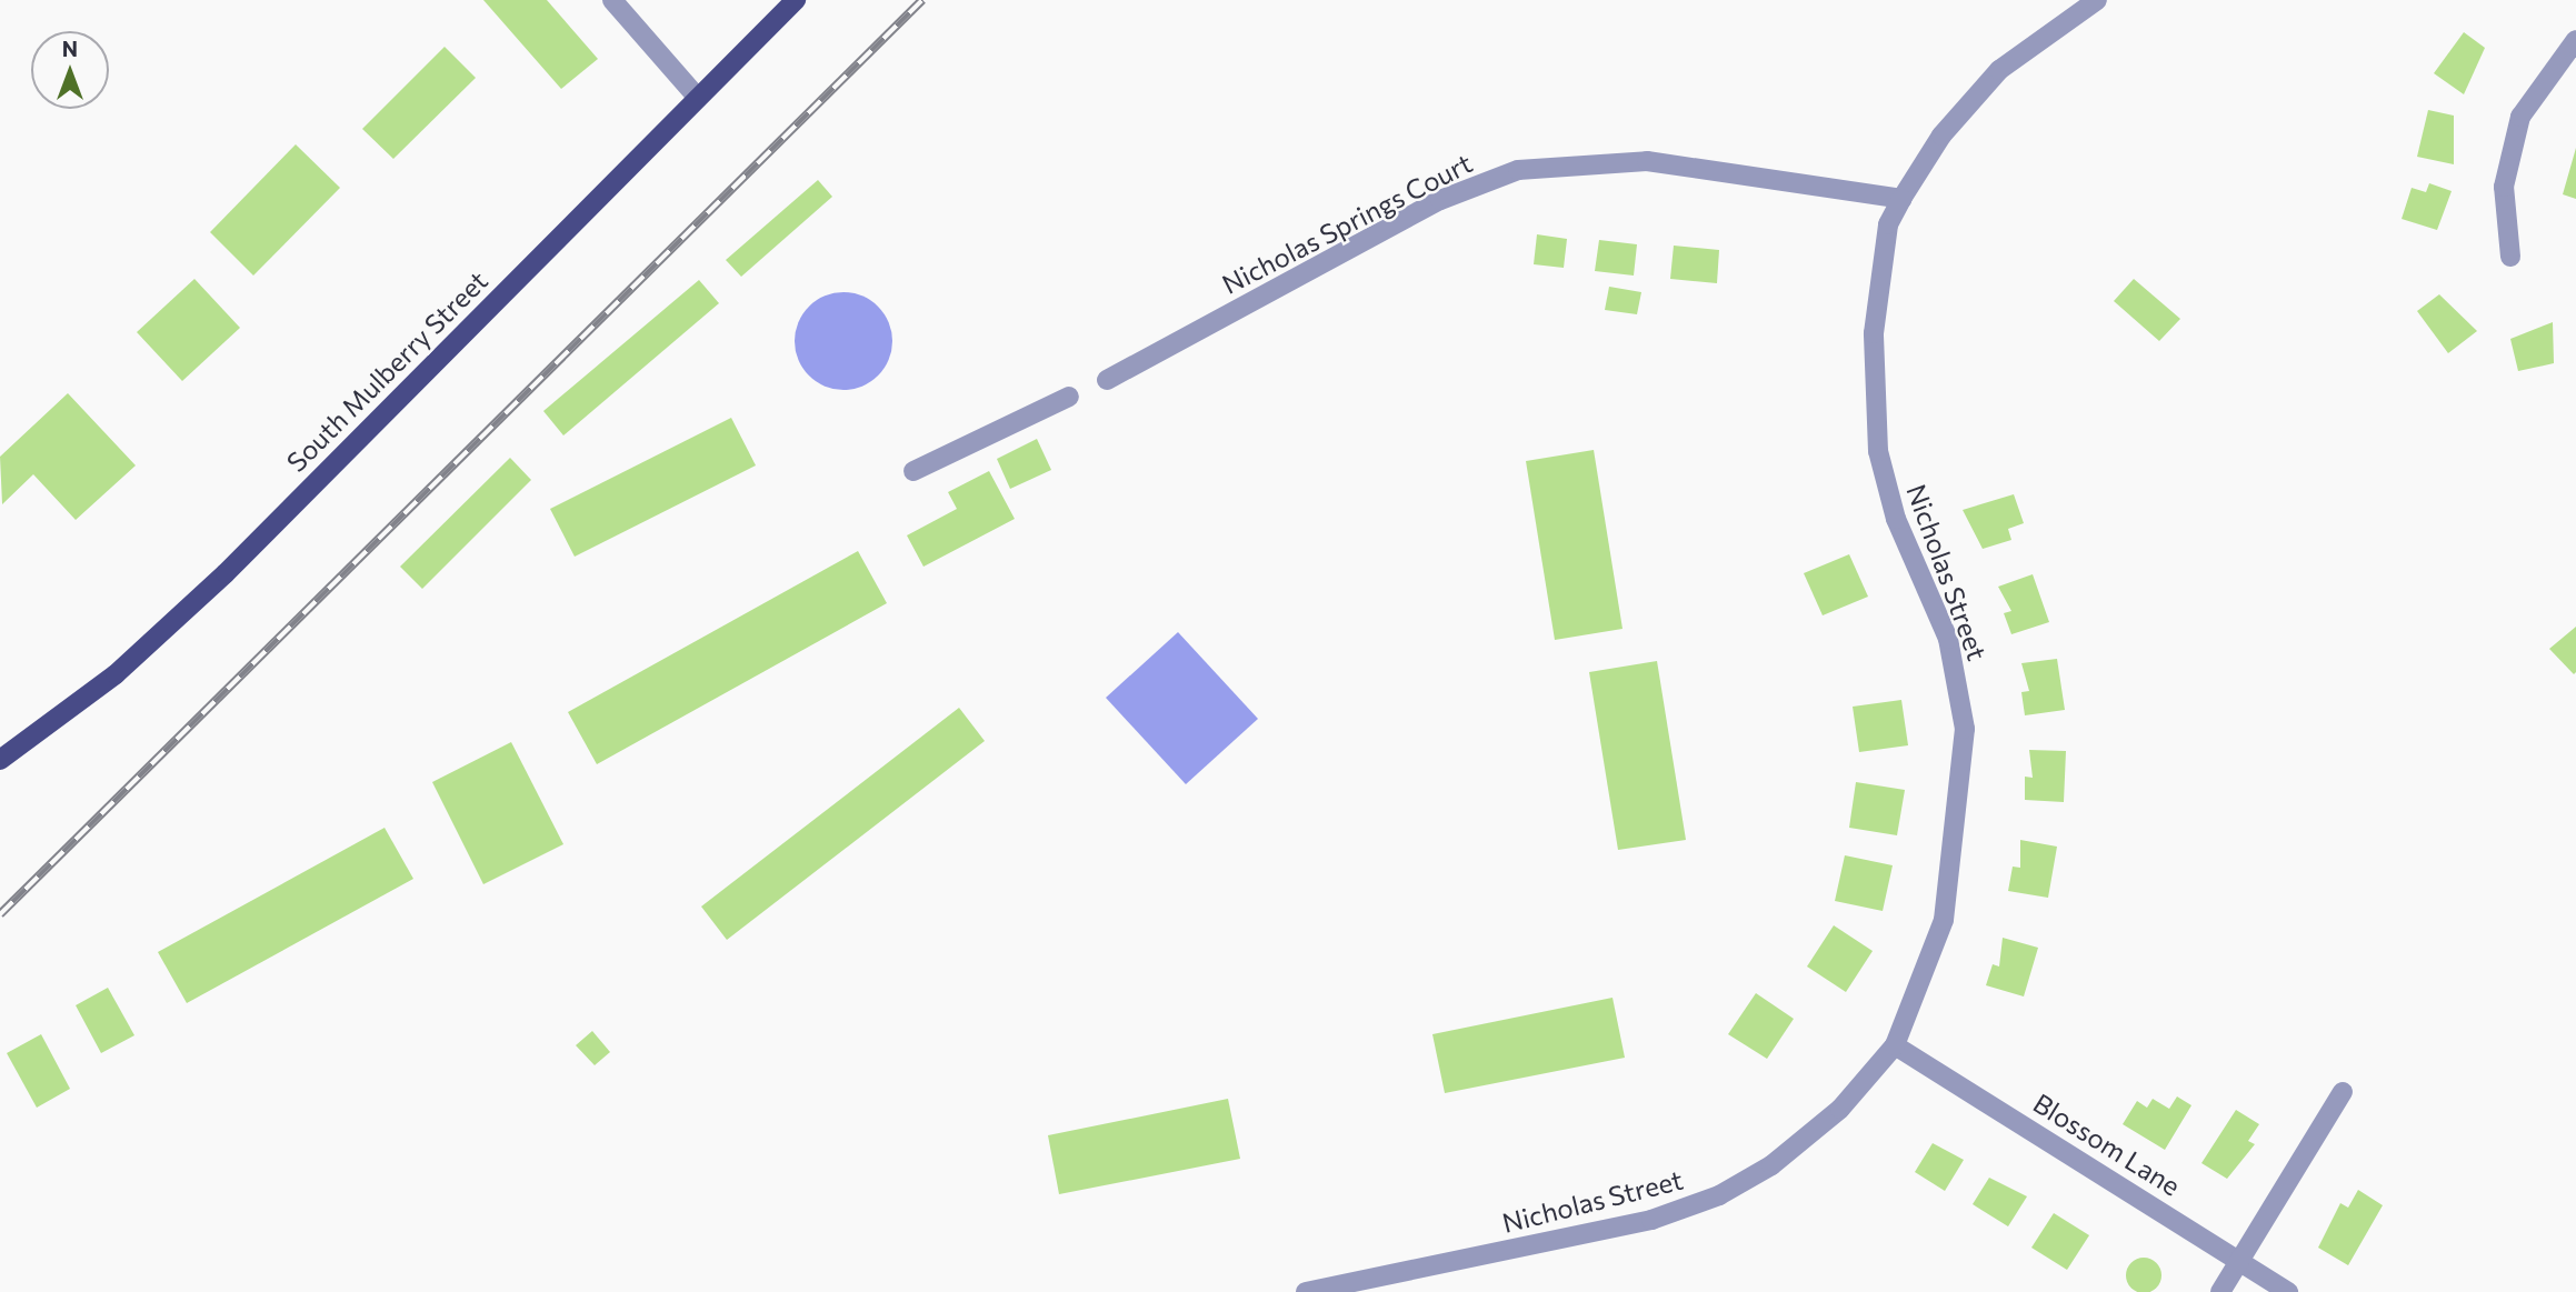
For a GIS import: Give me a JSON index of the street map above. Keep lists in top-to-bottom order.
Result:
{
  "streets": {
    "main road": ["South Mulberry Street"],
    "street": ["Nicholas Springs Court", "Nicholas Street", "Blossom Lane"]
  },
  "crossings": [
    ["Nicholas Springs Court", "Nicholas Street"],
    ["Nicholas Street", "Blossom Lane"]
  ],
  "north": "top"
}
